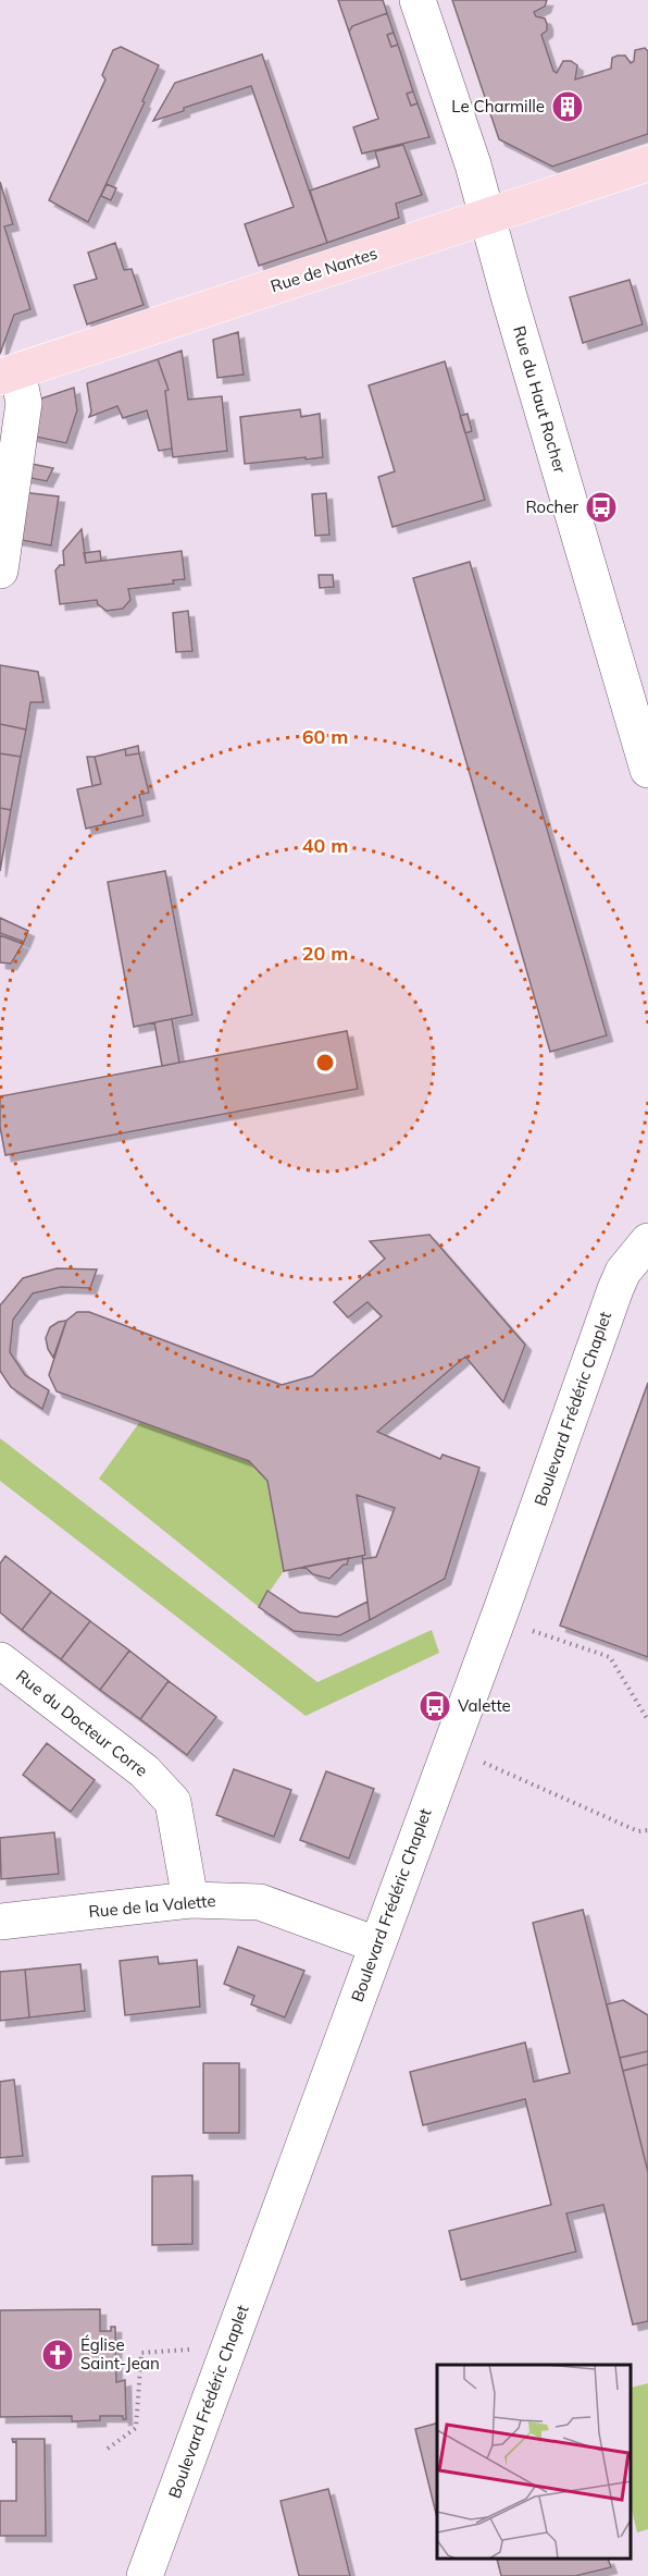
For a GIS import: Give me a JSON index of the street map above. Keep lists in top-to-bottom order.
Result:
{
  "streets": {
    "main road": ["Rue de Nantes"],
    "street": [
      "Rue du Haut Rocher",
      "Boulevard Frédéric Chaplet",
      "Rue du Docteur Corre",
      "Rue de la Valette"
    ]
  },
  "crossings": [
    ["Rue de Nantes", "Rue du Haut Rocher"],
    ["Boulevard Frédéric Chaplet", "Rue de la Valette"],
    ["Rue du Docteur Corre", "Rue de la Valette"]
  ],
  "places": {
    "building": ["Le Charmille"],
    "bus stop": ["Rocher", "Valette"],
    "church": ["Église Saint-Jean"]
  },
  "rings": ["60 m", "40 m", "20 m"]
}
